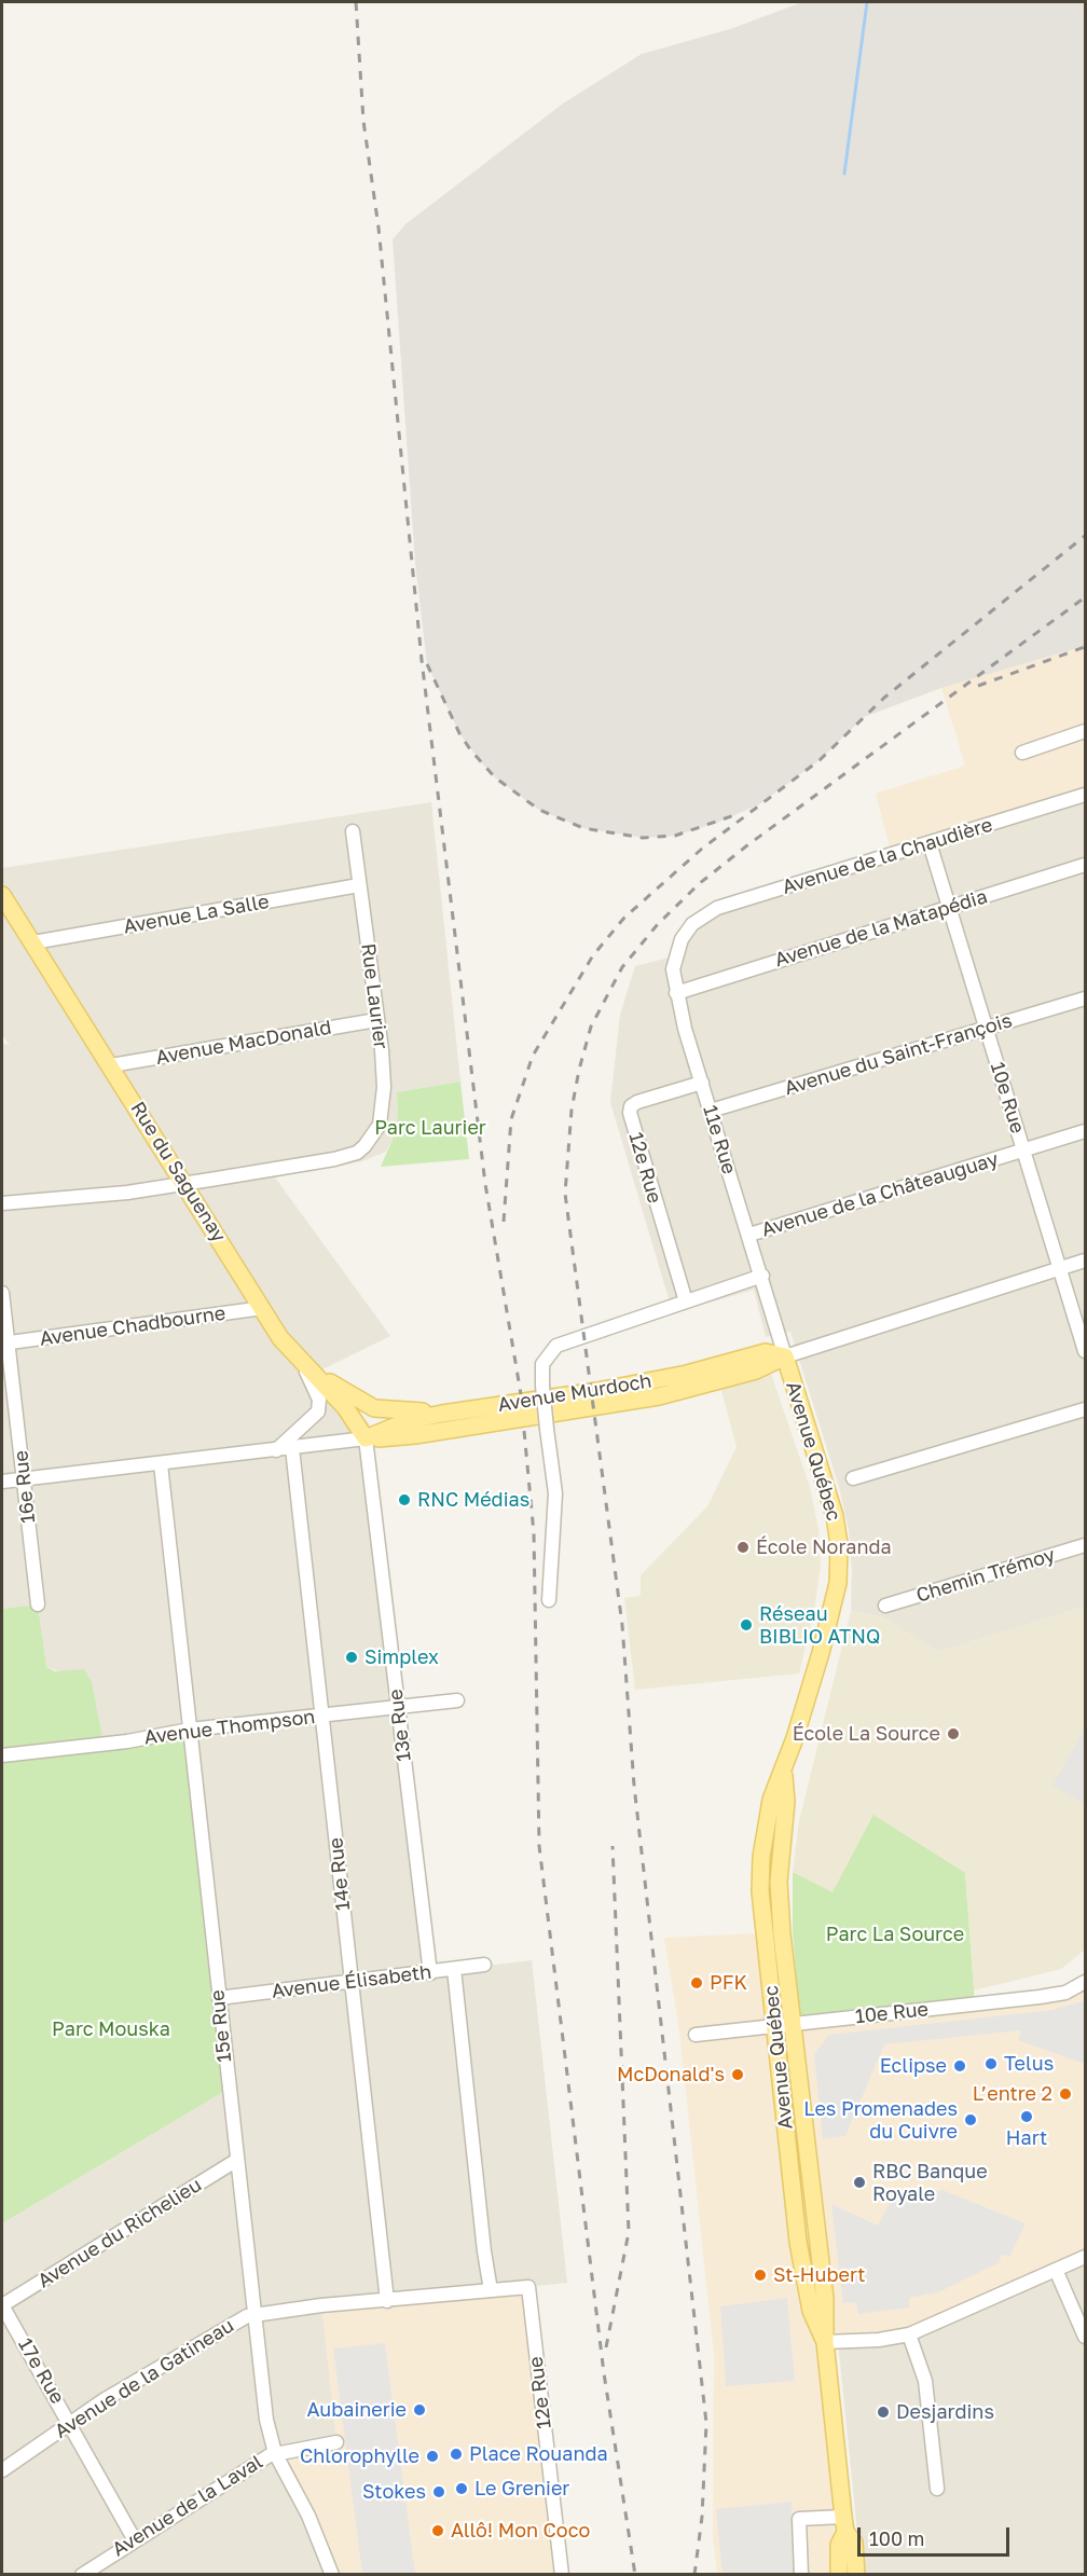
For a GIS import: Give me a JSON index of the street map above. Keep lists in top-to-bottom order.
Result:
{
  "streets": {
    "main road": ["Rue du Saguenay", "Avenue Murdoch", "Avenue Québec"],
    "street": [
      "Avenue de la Chaudière",
      "Avenue La Salle",
      "Avenue de la Matapédia",
      "Rue Laurier",
      "Avenue MacDonald",
      "Avenue du Saint-François",
      "10e Rue",
      "11e Rue",
      "12e Rue",
      "Avenue de la Châteauguay",
      "Avenue Chadbourne",
      "16e Rue",
      "Chemin Trémoy",
      "13e Rue",
      "Avenue Thompson",
      "14e Rue",
      "Avenue Élisabeth",
      "15e Rue",
      "Avenue du Richelieu",
      "17e Rue",
      "Avenue de la Gatineau",
      "Avenue de la Laval"
    ]
  },
  "crossings": [
    ["Avenue de la Chaudière", "10e Rue"],
    ["Avenue de la Chaudière", "11e Rue"],
    ["Avenue La Salle", "Rue Laurier"],
    ["Avenue La Salle", "Rue du Saguenay"],
    ["Avenue de la Matapédia", "10e Rue"],
    ["Avenue de la Matapédia", "11e Rue"],
    ["Rue Laurier", "Avenue MacDonald"],
    ["Rue Laurier", "Rue du Saguenay"],
    ["Avenue MacDonald", "Rue du Saguenay"],
    ["Avenue du Saint-François", "10e Rue"],
    ["Avenue du Saint-François", "11e Rue"],
    ["10e Rue", "Avenue de la Châteauguay"],
    ["10e Rue", "Avenue Murdoch"],
    ["10e Rue", "Avenue Québec"],
    ["11e Rue", "12e Rue"],
    ["11e Rue", "Avenue de la Châteauguay"],
    ["11e Rue", "Avenue Murdoch"],
    ["11e Rue", "Avenue Québec"],
    ["12e Rue", "Avenue de la Gatineau"],
    ["Rue du Saguenay", "Avenue Chadbourne"],
    ["Rue du Saguenay", "Avenue Murdoch"],
    ["Rue du Saguenay", "13e Rue"],
    ["Avenue Chadbourne", "16e Rue"],
    ["Avenue Murdoch", "Avenue Québec"],
    ["Avenue Murdoch", "16e Rue"],
    ["Avenue Murdoch", "13e Rue"],
    ["Avenue Murdoch", "14e Rue"],
    ["Avenue Murdoch", "15e Rue"],
    ["13e Rue", "Avenue Thompson"],
    ["13e Rue", "Avenue Élisabeth"],
    ["Avenue Thompson", "14e Rue"],
    ["Avenue Thompson", "15e Rue"],
    ["14e Rue", "Avenue Élisabeth"],
    ["14e Rue", "Avenue de la Gatineau"],
    ["Avenue Élisabeth", "15e Rue"],
    ["15e Rue", "Avenue du Richelieu"],
    ["15e Rue", "Avenue de la Gatineau"],
    ["15e Rue", "Avenue de la Laval"],
    ["Avenue du Richelieu", "17e Rue"],
    ["17e Rue", "Avenue de la Gatineau"],
    ["17e Rue", "Avenue de la Laval"]
  ],
  "parks": ["Parc Laurier", "Parc La Source", "Parc Mouska"],
  "places": [
    "RNC Médias",
    "École Noranda",
    "Réseau BIBLIO ATNQ",
    "Simplex",
    "École La Source",
    "PFK",
    "Telus",
    "Eclipse",
    "McDonald's",
    "L’entre 2",
    "Hart",
    "Les Promenades du Cuivre",
    "RBC Banque Royale",
    "St-Hubert",
    "Aubainerie",
    "Desjardins",
    "Place Rouanda",
    "Chlorophylle",
    "Le Grenier",
    "Stokes",
    "Allô! Mon Coco"
  ],
  "scale_bar": "100 m"
}
